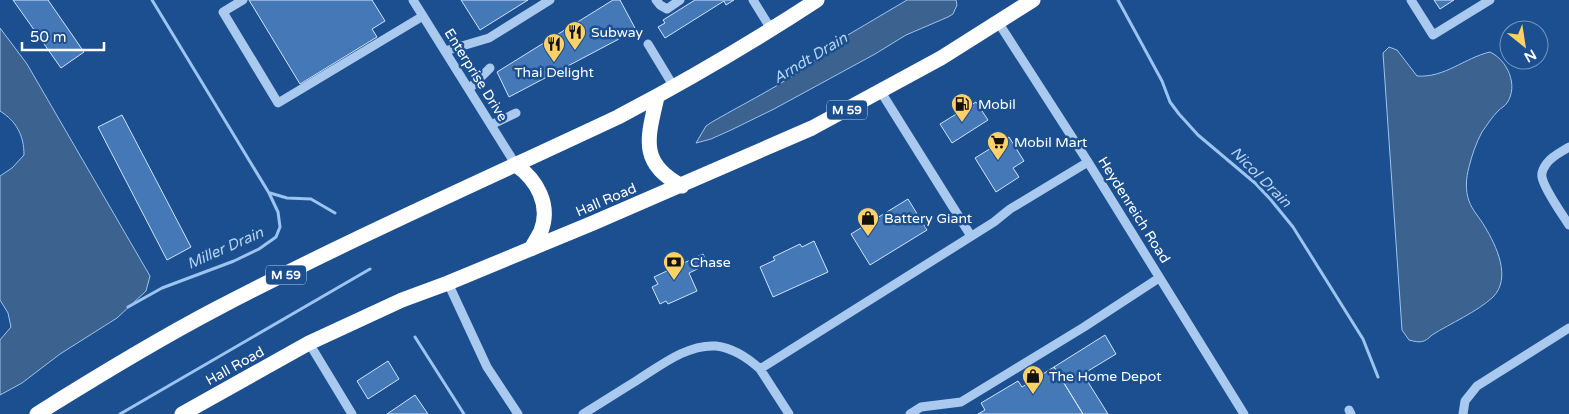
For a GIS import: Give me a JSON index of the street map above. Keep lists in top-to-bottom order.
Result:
{
  "streets": {
    "highway": ["M 59", "Hall Road"],
    "street": ["Enterprise Drive", "Heydenreich Road"]
  },
  "crossings": [
    ["Enterprise Drive", "M 59"],
    ["Hall Road", "Heydenreich Road"]
  ],
  "water": ["Arndt Drain", "Nicol Drain", "Miller Drain"],
  "places": {
    "restaurant": ["Subway", "Thai Delight"],
    "fuel station": ["Mobil"],
    "supermarket": ["Mobil Mart"],
    "shop": ["Battery Giant", "The Home Depot"],
    "bank": ["Chase"]
  },
  "scale_bar": "50 m",
  "north": "bottom right"
}
